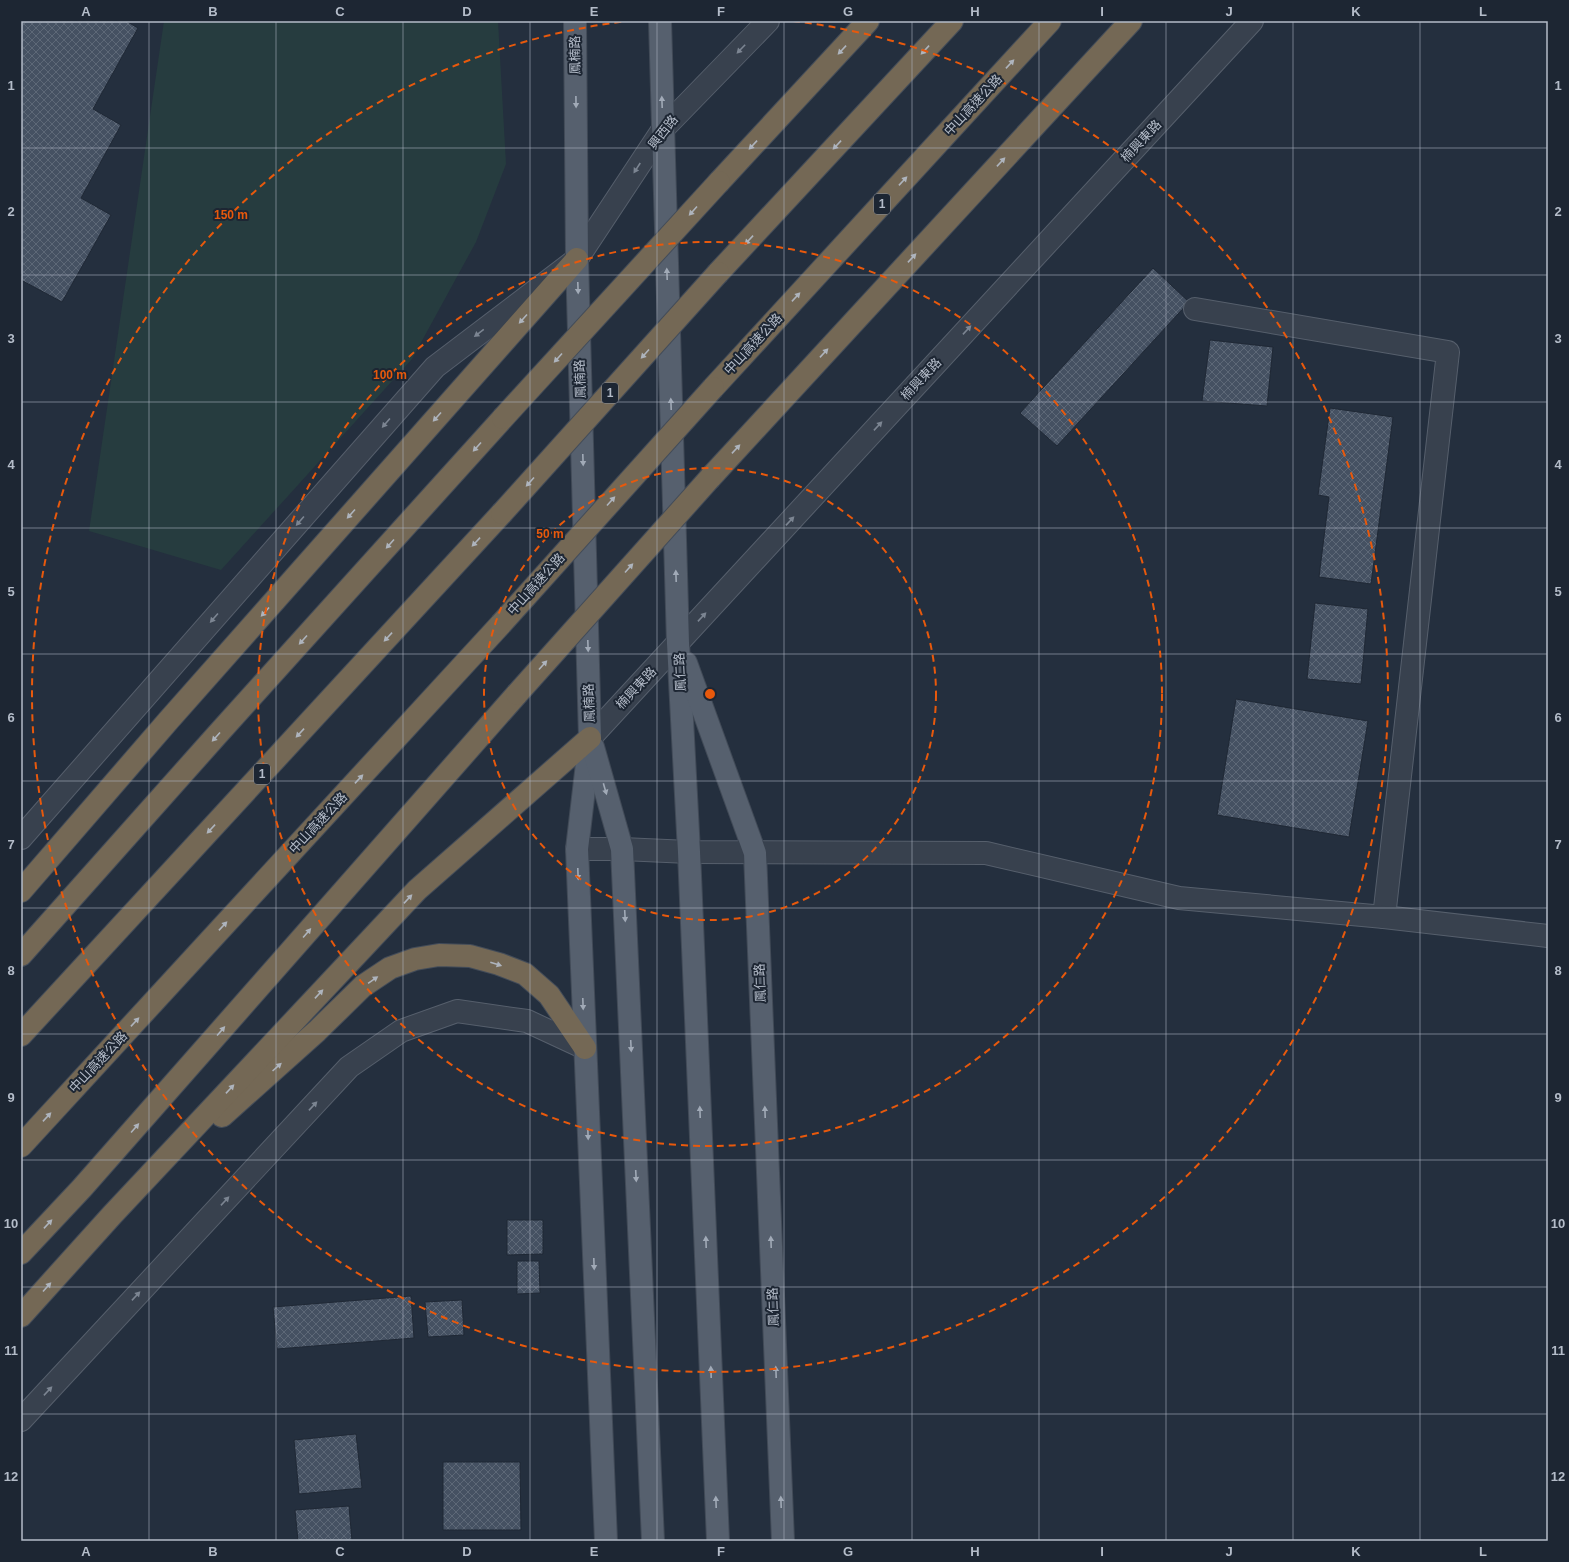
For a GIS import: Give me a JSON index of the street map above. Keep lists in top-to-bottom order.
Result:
{
  "streets": {
    "highway": ["中山高速公路", "1"],
    "main road": ["鳳楠路", "鳳仁路"],
    "street": ["興西路", "楠興東路"]
  },
  "crossings": [
    ["鳳楠路", "興西路"],
    ["鳳楠路", "楠興東路"],
    ["楠興東路", "鳳仁路"]
  ],
  "one_way": ["興西路", "楠興東路"],
  "grid": {
    "columns": [
      "A",
      "B",
      "C",
      "D",
      "E",
      "F",
      "G",
      "H",
      "I",
      "J",
      "K",
      "L"
    ],
    "rows": [
      "1",
      "2",
      "3",
      "4",
      "5",
      "6",
      "7",
      "8",
      "9",
      "10",
      "11",
      "12"
    ]
  },
  "rings": ["150 m", "100 m", "50 m"]
}
